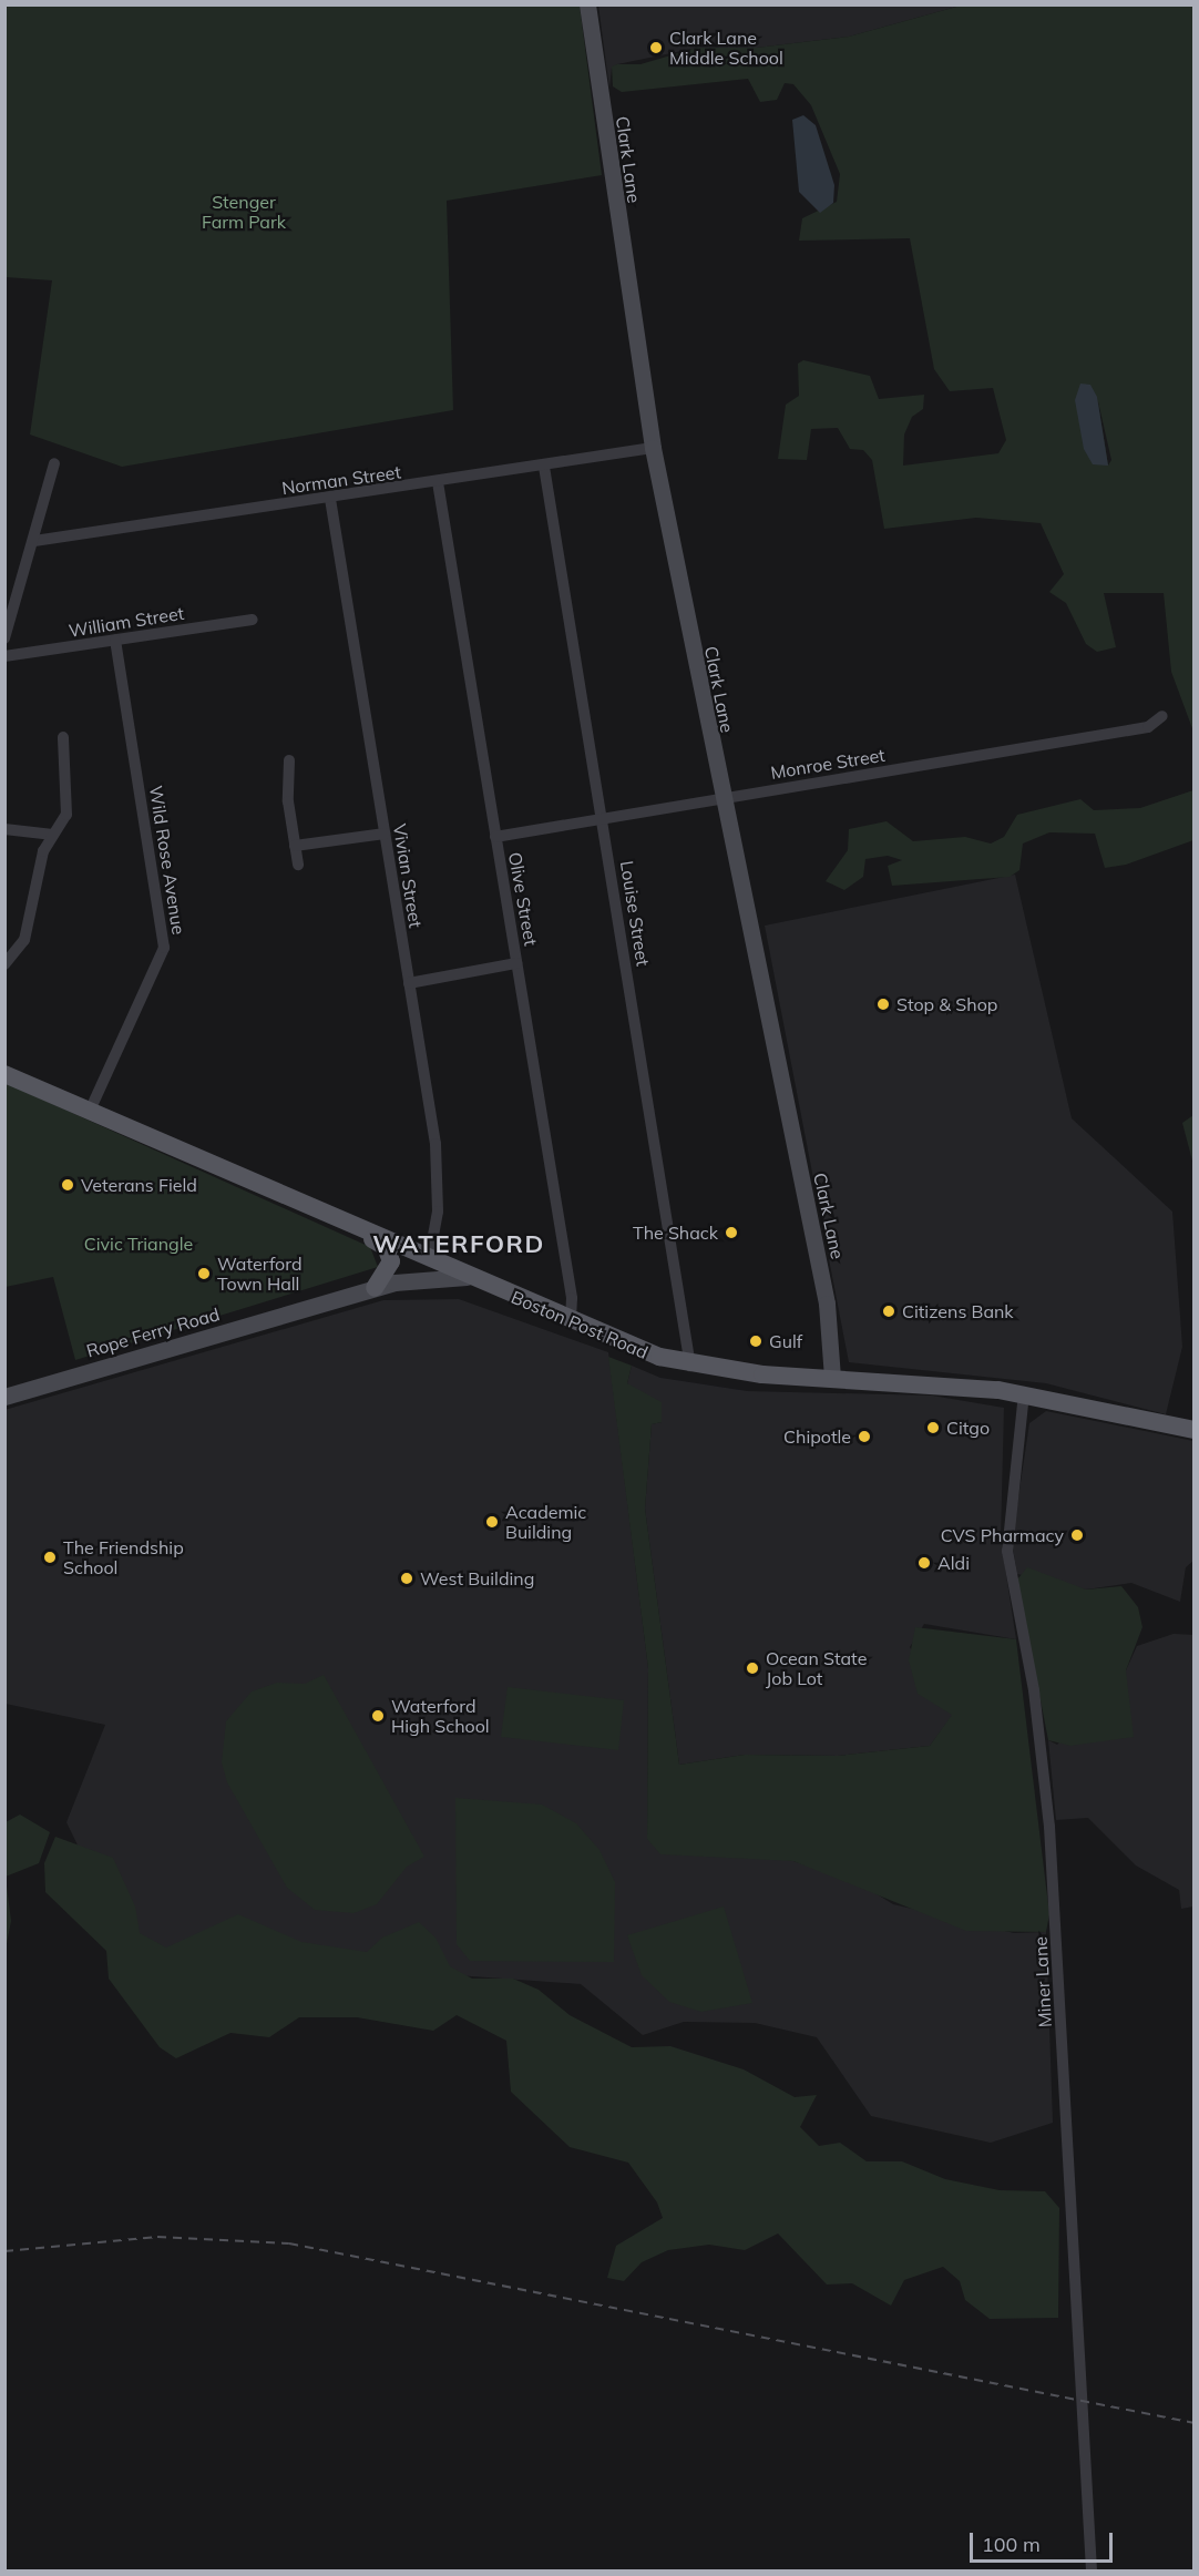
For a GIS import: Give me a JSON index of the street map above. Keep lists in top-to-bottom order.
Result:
{
  "streets": {
    "main road": ["Clark Lane", "Boston Post Road", "Rope Ferry Road"],
    "street": [
      "Norman Street",
      "William Street",
      "Monroe Street",
      "Wild Rose Avenue",
      "Vivian Street",
      "Olive Street",
      "Louise Street",
      "Miner Lane"
    ]
  },
  "crossings": [
    ["Clark Lane", "Norman Street"],
    ["Clark Lane", "Monroe Street"],
    ["Clark Lane", "Boston Post Road"],
    ["Norman Street", "Vivian Street"],
    ["Norman Street", "Olive Street"],
    ["Norman Street", "Louise Street"],
    ["William Street", "Wild Rose Avenue"],
    ["Monroe Street", "Olive Street"],
    ["Monroe Street", "Louise Street"],
    ["Wild Rose Avenue", "Boston Post Road"],
    ["Vivian Street", "Boston Post Road"],
    ["Olive Street", "Boston Post Road"],
    ["Louise Street", "Boston Post Road"],
    ["Boston Post Road", "Rope Ferry Road"],
    ["Boston Post Road", "Miner Lane"]
  ],
  "districts": ["WATERFORD"],
  "parks": ["Stenger Farm Park", "Civic Triangle"],
  "places": [
    "Clark Lane Middle School",
    "Stop & Shop",
    "Veterans Field",
    "The Shack",
    "Waterford Town Hall",
    "Citizens Bank",
    "Gulf",
    "Citgo",
    "Chipotle",
    "Academic Building",
    "CVS Pharmacy",
    "The Friendship School",
    "Aldi",
    "West Building",
    "Ocean State Job Lot",
    "Waterford High School"
  ],
  "scale_bar": "100 m"
}
